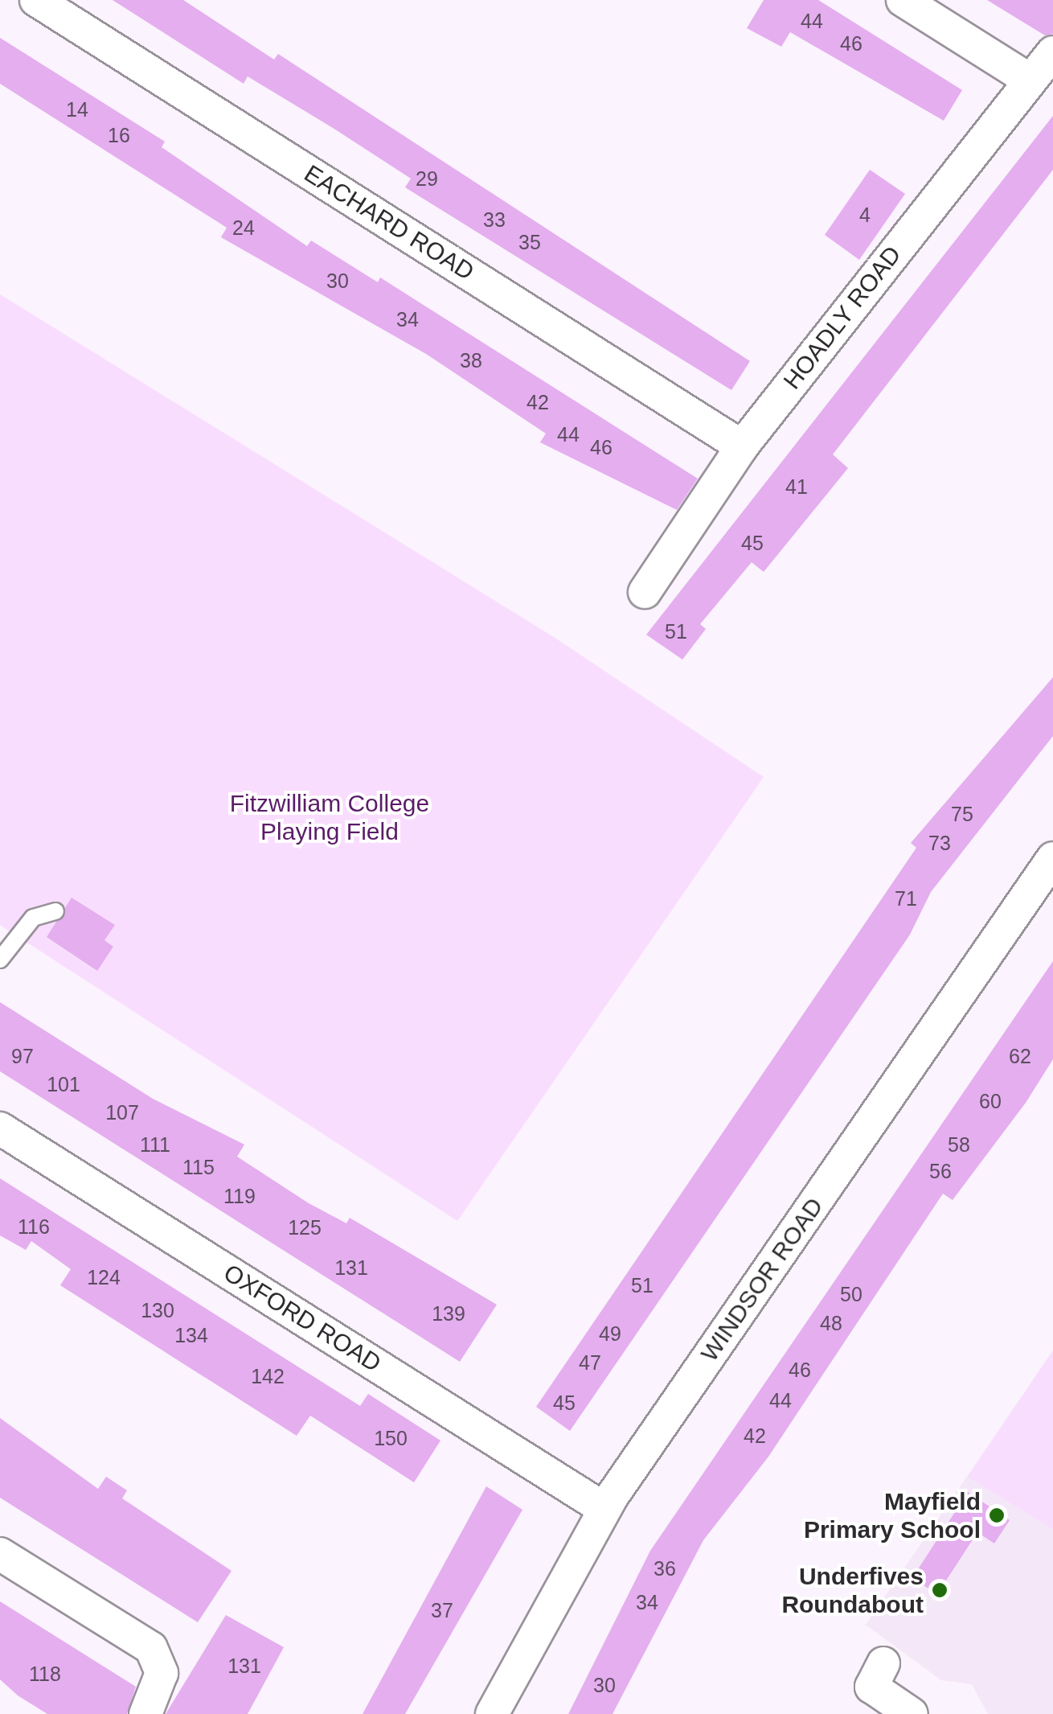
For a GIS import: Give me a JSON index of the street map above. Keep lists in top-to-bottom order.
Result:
{
  "streets": {
    "street": [
      "EACHARD ROAD",
      "HOADLY ROAD",
      "WINDSOR ROAD",
      "OXFORD ROAD"
    ]
  },
  "crossings": [
    ["EACHARD ROAD", "HOADLY ROAD"],
    ["WINDSOR ROAD", "OXFORD ROAD"]
  ],
  "parks": ["Fitzwilliam College Playing Field"],
  "places": ["Mayfield Primary School", "Underfives Roundabout"],
  "house_numbers": [
    "44",
    "46",
    "14",
    "16",
    "29",
    "4",
    "33",
    "24",
    "35",
    "30",
    "34",
    "38",
    "42",
    "44",
    "46",
    "41",
    "45",
    "51",
    "75",
    "73",
    "71",
    "97",
    "62",
    "101",
    "60",
    "107",
    "111",
    "58",
    "115",
    "56",
    "119",
    "116",
    "125",
    "131",
    "124",
    "51",
    "50",
    "130",
    "139",
    "48",
    "49",
    "134",
    "47",
    "46",
    "142",
    "44",
    "45",
    "42",
    "150",
    "36",
    "34",
    "37",
    "131",
    "118",
    "30"
  ]
}
